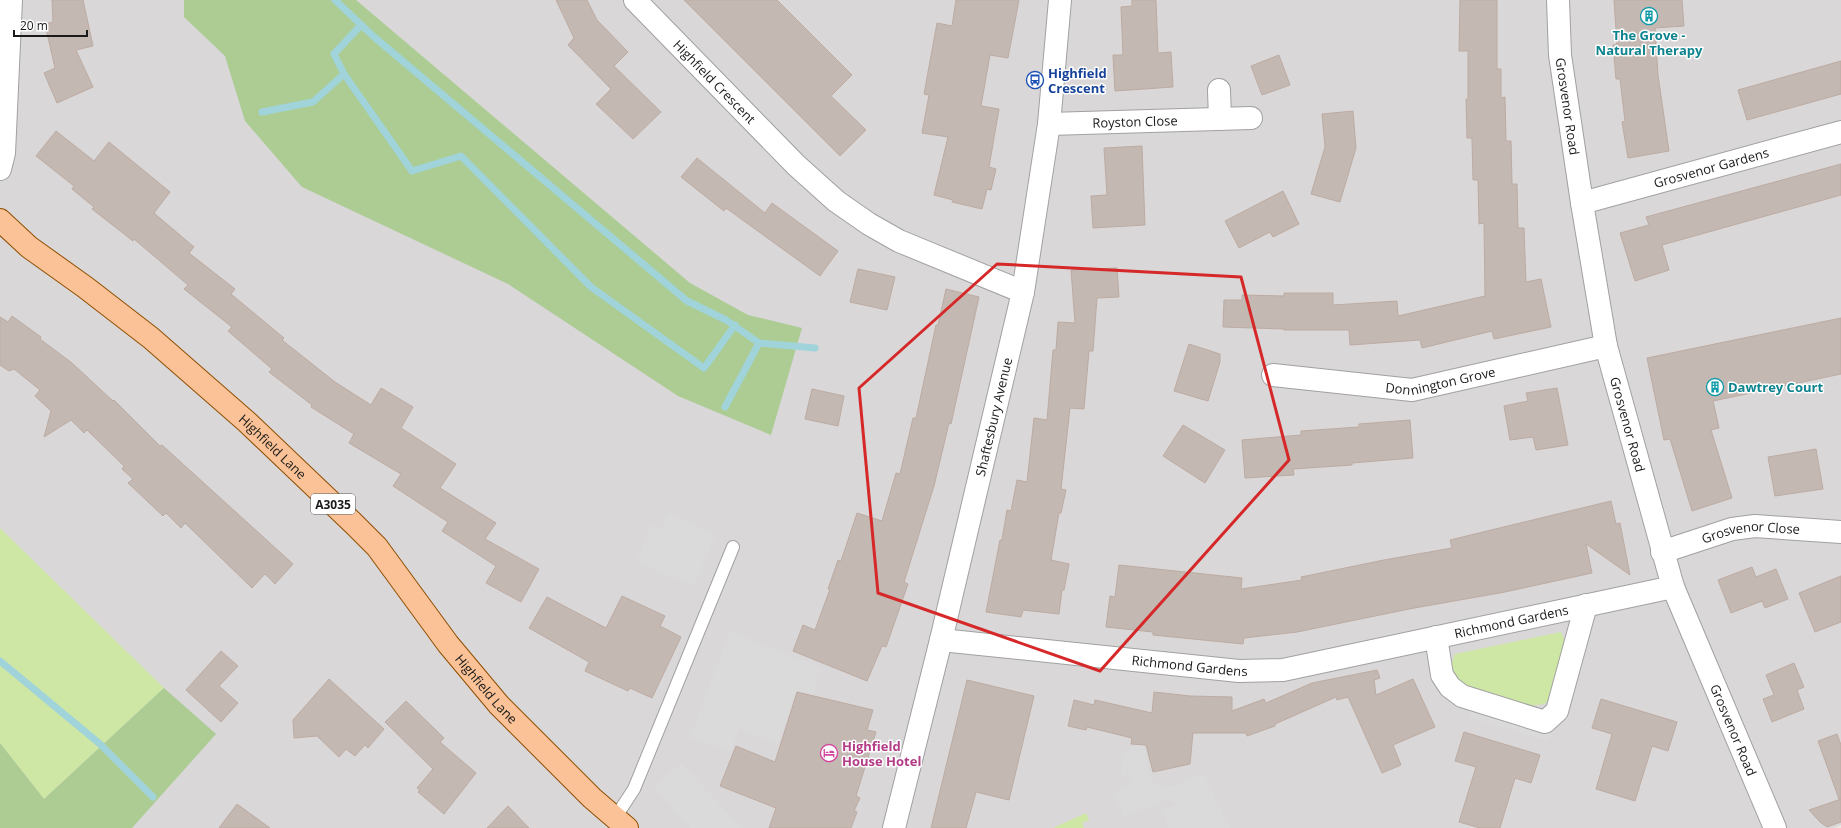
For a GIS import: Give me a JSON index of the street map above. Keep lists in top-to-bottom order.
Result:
{
  "streets": {
    "main road": ["Highfield Lane", "A3035"],
    "street": [
      "Highfield Crescent",
      "Grosvenor Road",
      "Royston Close",
      "Grosvenor Gardens",
      "Donnington Grove",
      "Shaftesbury Avenue",
      "Grosvenor Close",
      "Richmond Gardens"
    ]
  },
  "crossings": [
    ["Highfield Crescent", "Shaftesbury Avenue"],
    ["Grosvenor Road", "Grosvenor Gardens"],
    ["Grosvenor Road", "Donnington Grove"],
    ["Grosvenor Road", "Grosvenor Close"],
    ["Grosvenor Road", "Richmond Gardens"],
    ["Royston Close", "Shaftesbury Avenue"],
    ["Shaftesbury Avenue", "Richmond Gardens"]
  ],
  "places": {
    "building": ["The Grove - Natural Therapy", "Dawtrey Court"],
    "bus stop": ["Highfield Crescent"],
    "hotel": ["Highfield House Hotel"]
  },
  "scale_bar": "20 m"
}
